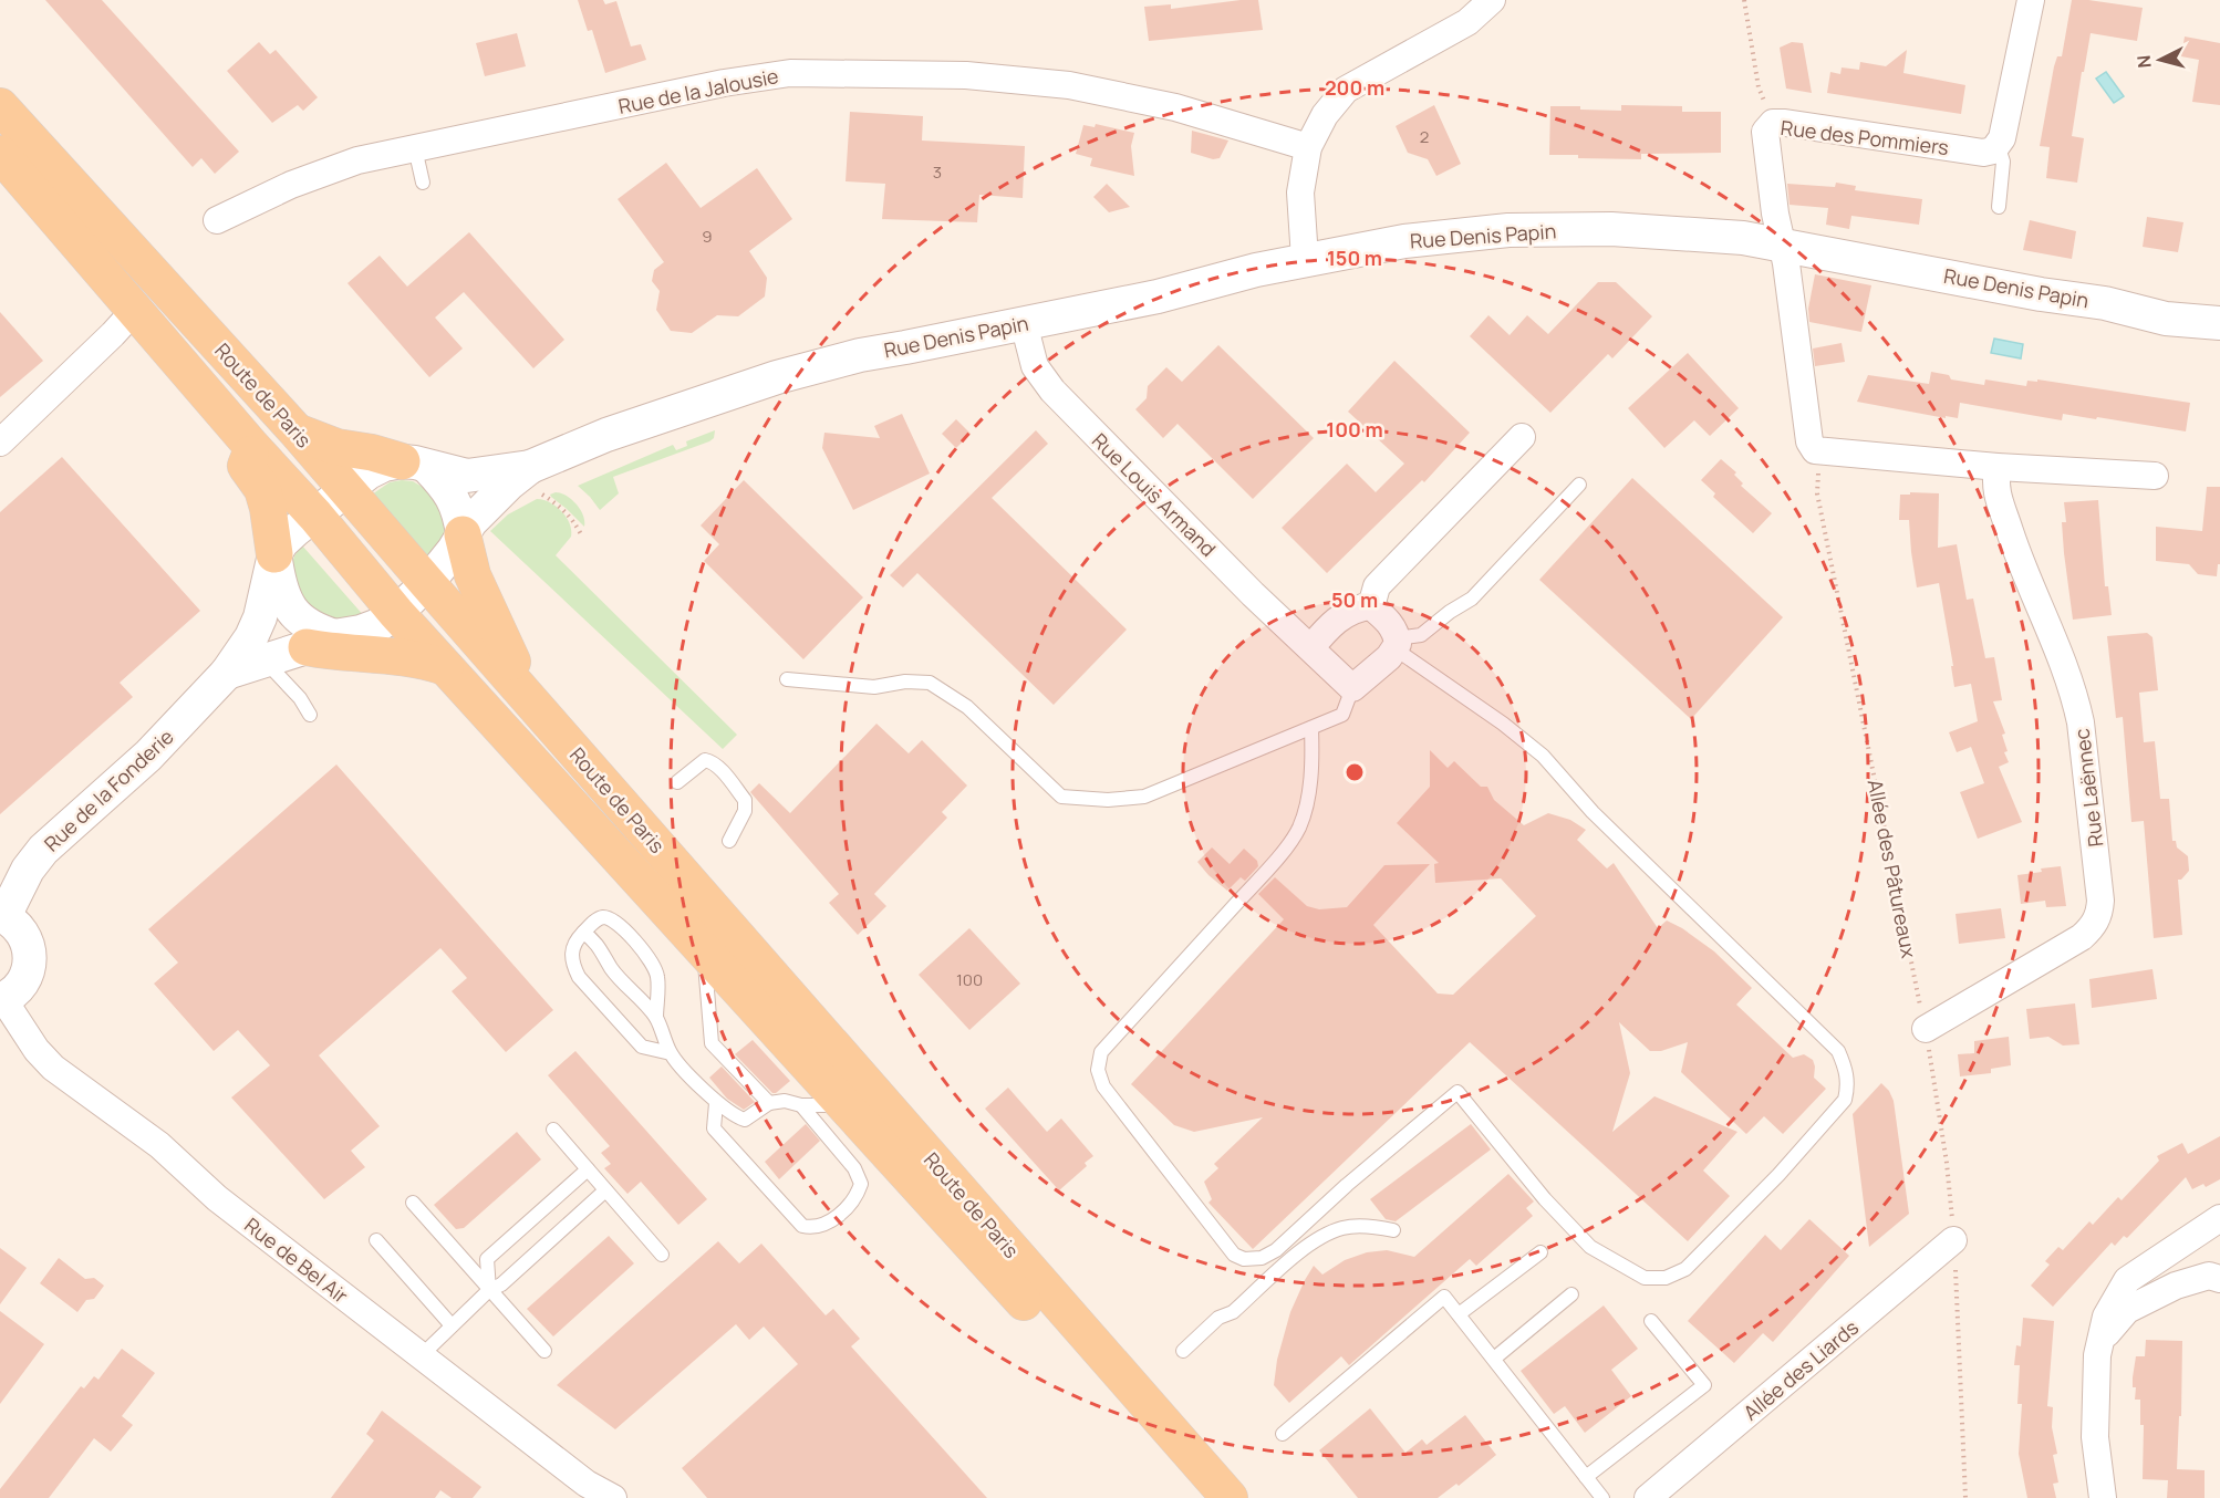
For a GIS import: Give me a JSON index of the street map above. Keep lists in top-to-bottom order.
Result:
{
  "streets": {
    "main road": ["Route de Paris"],
    "street": [
      "Rue de la Jalousie",
      "Rue des Pommiers",
      "Rue Denis Papin",
      "Rue Louis Armand",
      "Rue Laënnec",
      "Rue de la Fonderie",
      "Rue de Bel Air",
      "Allée des Liards"
    ],
    "path": ["Allée des Pâtureaux"]
  },
  "crossings": [
    ["Rue des Pommiers", "Rue Denis Papin"],
    ["Rue Denis Papin", "Rue Louis Armand"],
    ["Rue Laënnec", "Allée des Pâtureaux"],
    ["Allée des Pâtureaux", "Allée des Liards"]
  ],
  "house_numbers": [
    "2",
    "3",
    "9",
    "100"
  ],
  "north": "left",
  "rings": [
    "200 m",
    "150 m",
    "100 m",
    "50 m"
  ]
}
